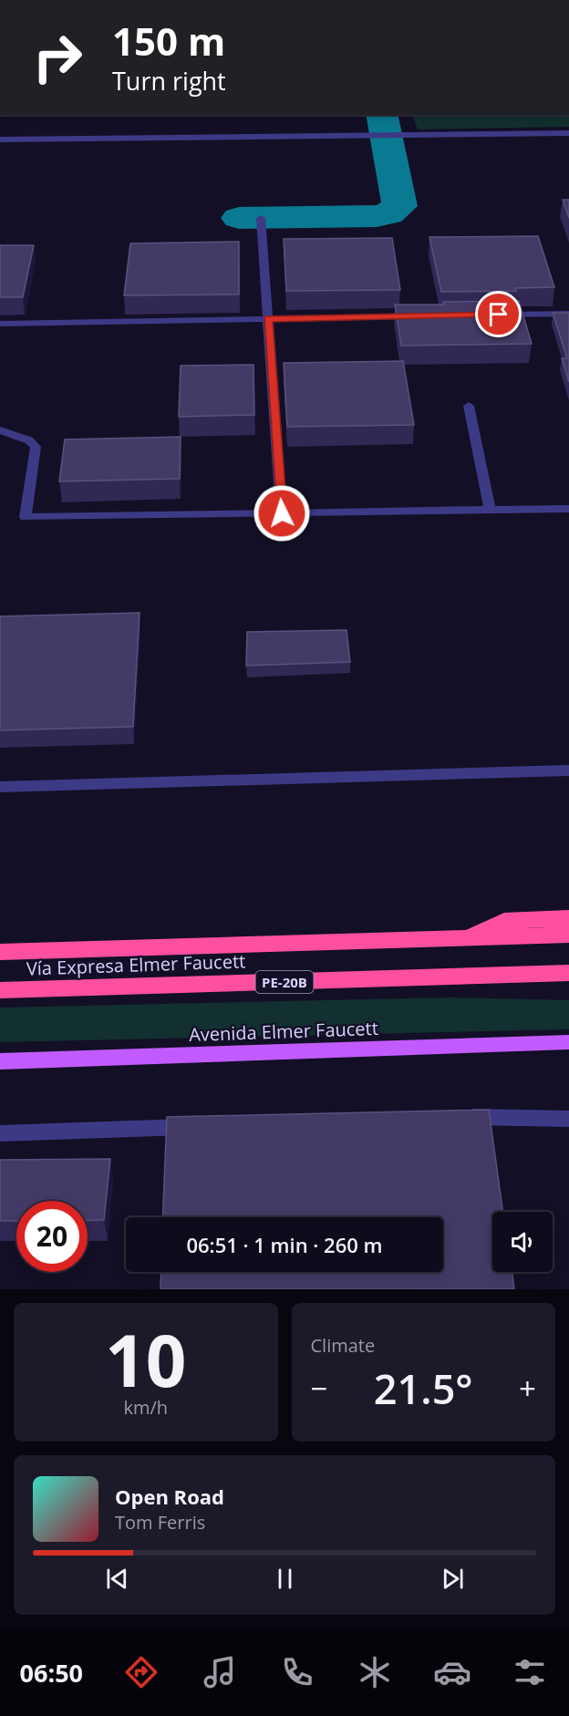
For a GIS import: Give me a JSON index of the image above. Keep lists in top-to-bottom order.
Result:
{
  "streets": {
    "highway": ["Vía Expresa Elmer Faucett", "PE-20B"],
    "main road": ["Avenida Elmer Faucett"]
  },
  "page": {
    "turn": ["150 m", "Turn right"],
    "limit": "20",
    "trip": "06:51 · 1 min · 260 m",
    "tile": [
      ["10", "km/h"],
      "Climate"
    ],
    "heat": ["−", "21.5°", "+"],
    "song": ["Open Road", "Tom Ferris"],
    "tabs": "06:50"
  }
}
